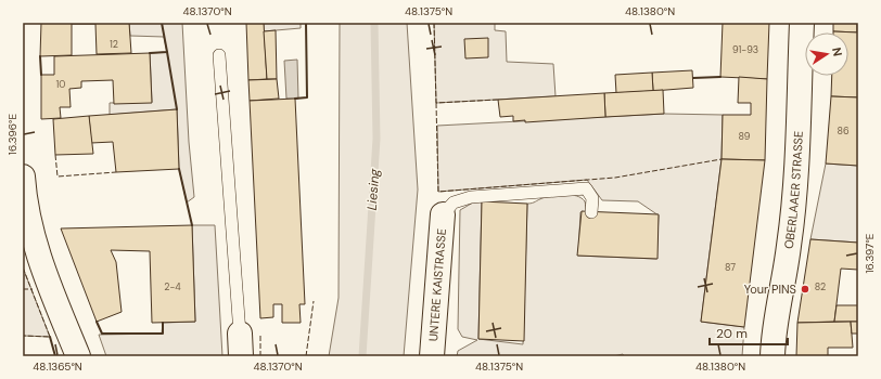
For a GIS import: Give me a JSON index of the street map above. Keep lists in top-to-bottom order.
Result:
{
  "streets": {
    "street": ["OBERLAAER STRASSE", "UNTERE KAISTRASSE"]
  },
  "water": ["Liesing"],
  "places": ["Your PINS"],
  "house_numbers": [
    "12",
    "91-93",
    "10",
    "86",
    "89",
    "87",
    "2-4",
    "82"
  ],
  "scale_bar": "20 m",
  "north": "right",
  "coordinates": [
    "48.1370°N",
    "48.1375°N",
    "48.1380°N",
    "16.396°E",
    "16.397°E",
    "48.1365°N"
  ]
}
